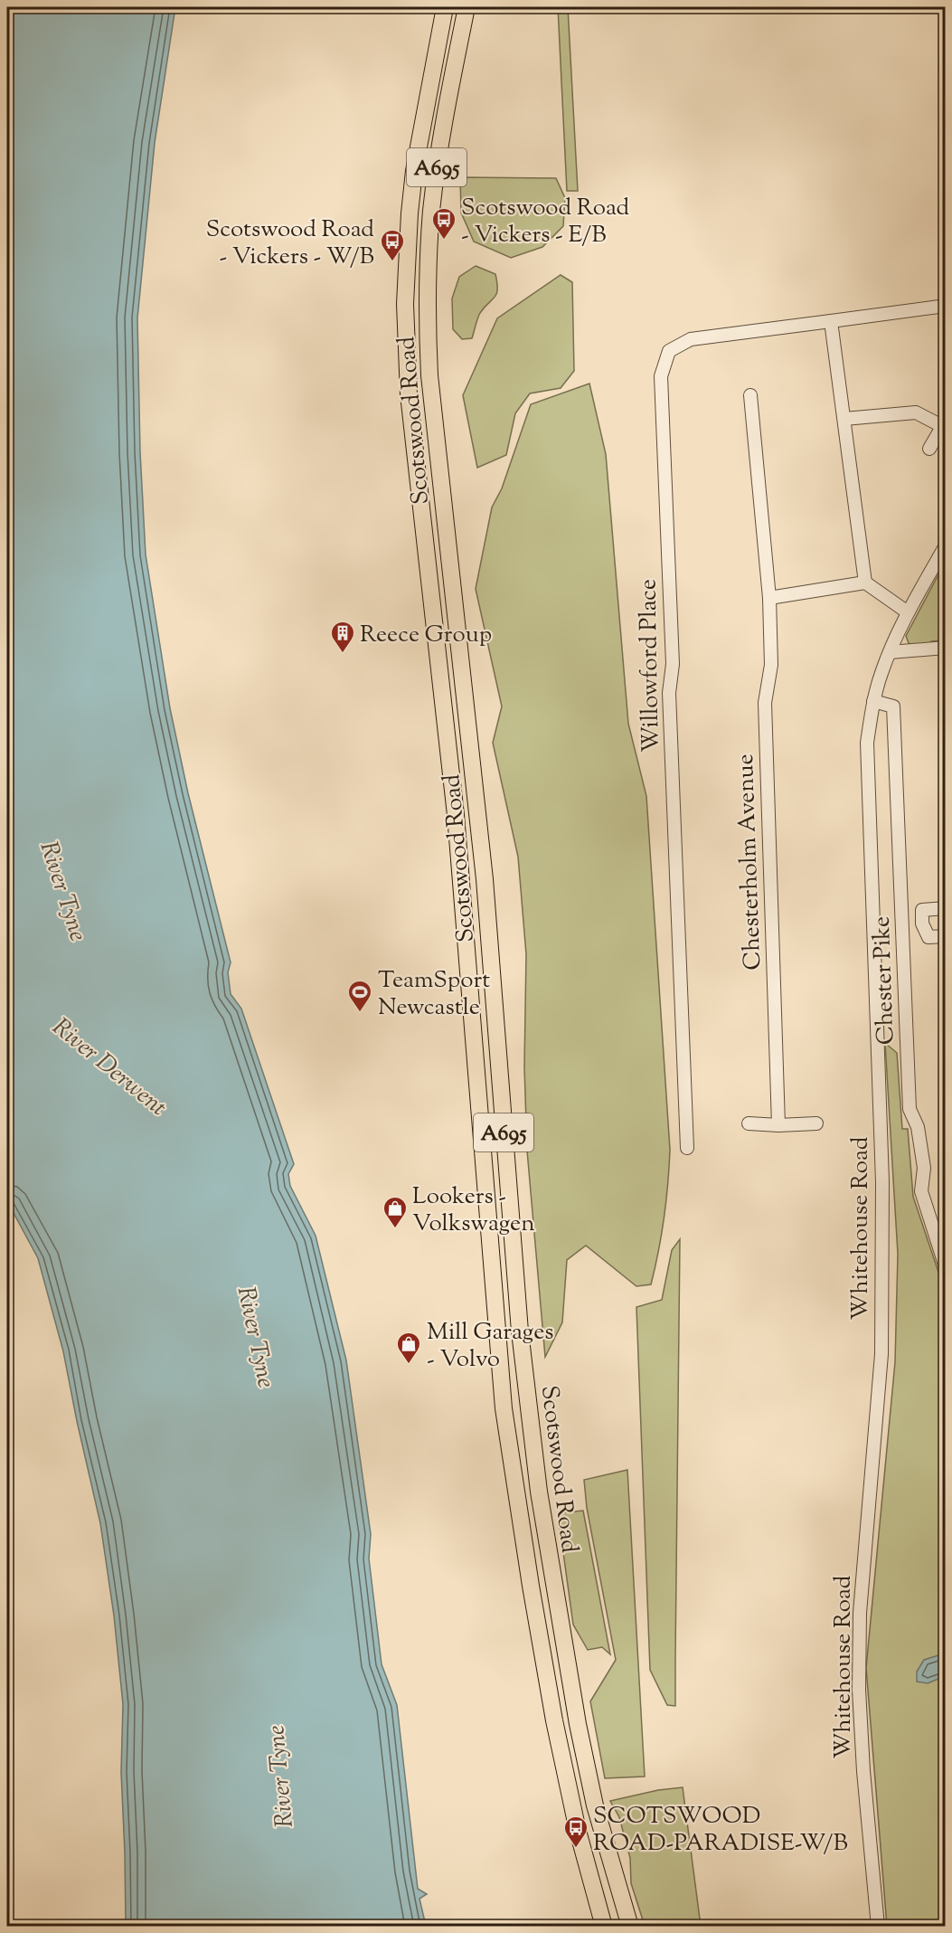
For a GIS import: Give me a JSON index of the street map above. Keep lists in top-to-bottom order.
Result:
{
  "streets": {
    "main road": ["A695", "Scotswood Road"],
    "street": [
      "Willowford Place",
      "Chesterholm Avenue",
      "Chester Pike",
      "Whitehouse Road"
    ]
  },
  "crossings": [
    ["Chester Pike", "Whitehouse Road"]
  ],
  "water": ["River Tyne", "River Derwent"],
  "places": {
    "bus stop": ["Scotswood Road - Vickers - E/B", "Scotswood Road - Vickers - W/B", "SCOTSWOOD ROAD-PARADISE-W/B"],
    "building": ["Reece Group"],
    "sports": ["TeamSport Newcastle"],
    "shop": ["Lookers - Volkswagen", "Mill Garages - Volvo"]
  }
}
